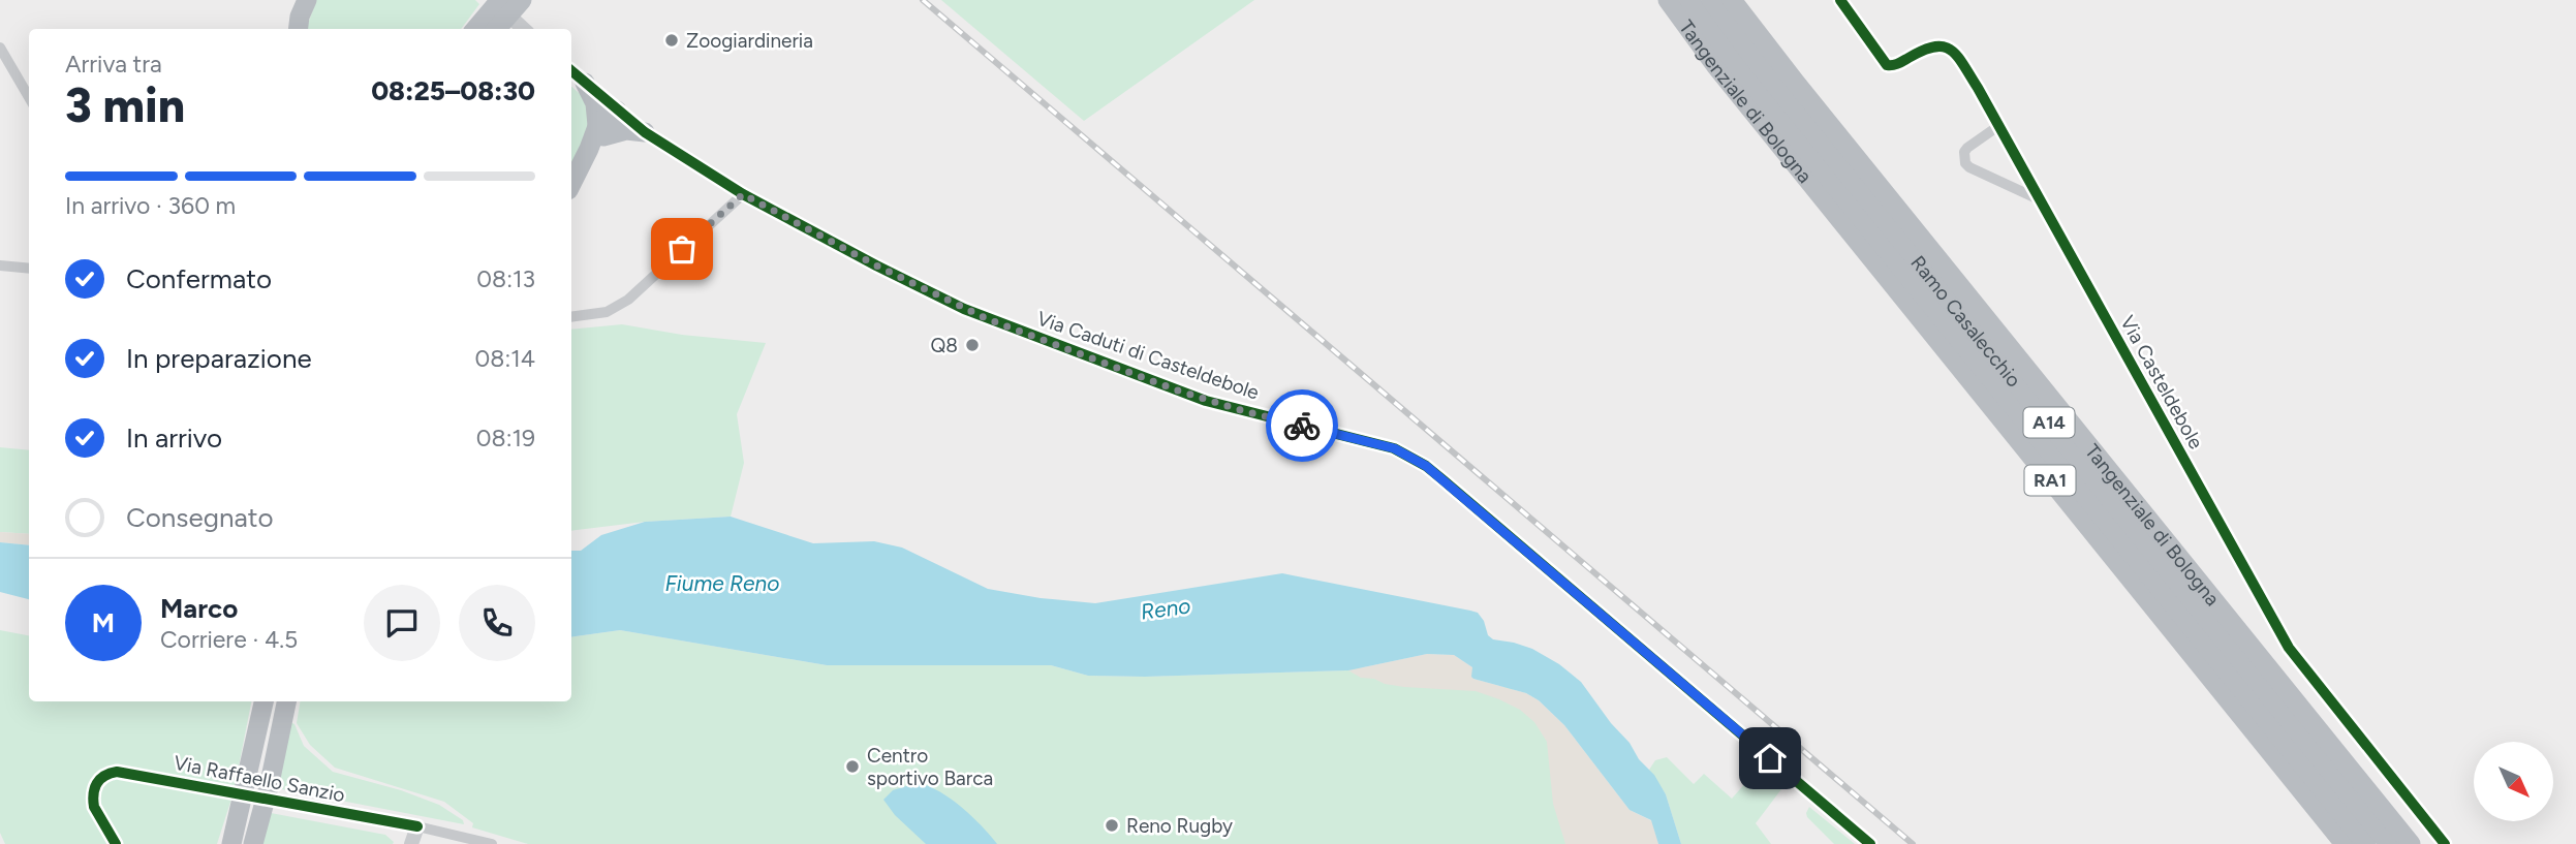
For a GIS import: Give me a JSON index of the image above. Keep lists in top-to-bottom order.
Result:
{
  "streets": {
    "highway": [
      "Tangenziale di Bologna",
      "Ramo Casalecchio",
      "A14",
      "RA1"
    ],
    "main road": ["Via Caduti di Casteldebole", "Via Raffaello Sanzio"],
    "street": ["Via Casteldebole"]
  },
  "crossings": [
    ["Tangenziale di Bologna", "Ramo Casalecchio"]
  ],
  "water": ["Fiume Reno", "Reno"],
  "places": [
    "Zoogiardineria",
    "Q8",
    "Centro sportivo Barca",
    "Reno Rugby"
  ],
  "north": "bottom right",
  "page": {
    "heading": ["3 min", "Arriva tra", "08:25–08:30"],
    "panel": ["Marco", "Corriere · 4.5"],
    "bar": "In arrivo · 360 m",
    "list": [
      ["Confermato", "08:13"],
      ["In preparazione", "08:14"],
      ["In arrivo", "08:19"],
      "Consegnato"
    ],
    "round": "M"
  }
}
